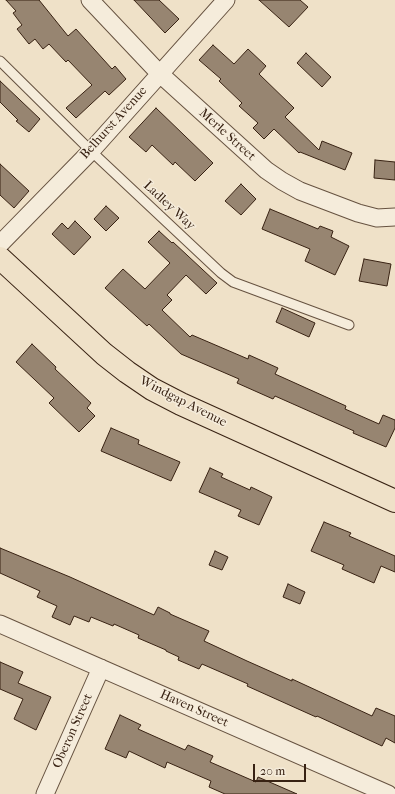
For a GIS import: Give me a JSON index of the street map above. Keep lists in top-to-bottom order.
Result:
{
  "streets": {
    "main road": ["Windgap Avenue"],
    "street": [
      "Belhurst Avenue",
      "Merle Street",
      "Haven Street",
      "Oberon Street"
    ],
    "lane": ["Ladley Way"]
  },
  "crossings": [
    ["Belhurst Avenue", "Merle Street"],
    ["Belhurst Avenue", "Ladley Way"],
    ["Haven Street", "Oberon Street"]
  ],
  "scale_bar": "20 m"
}
